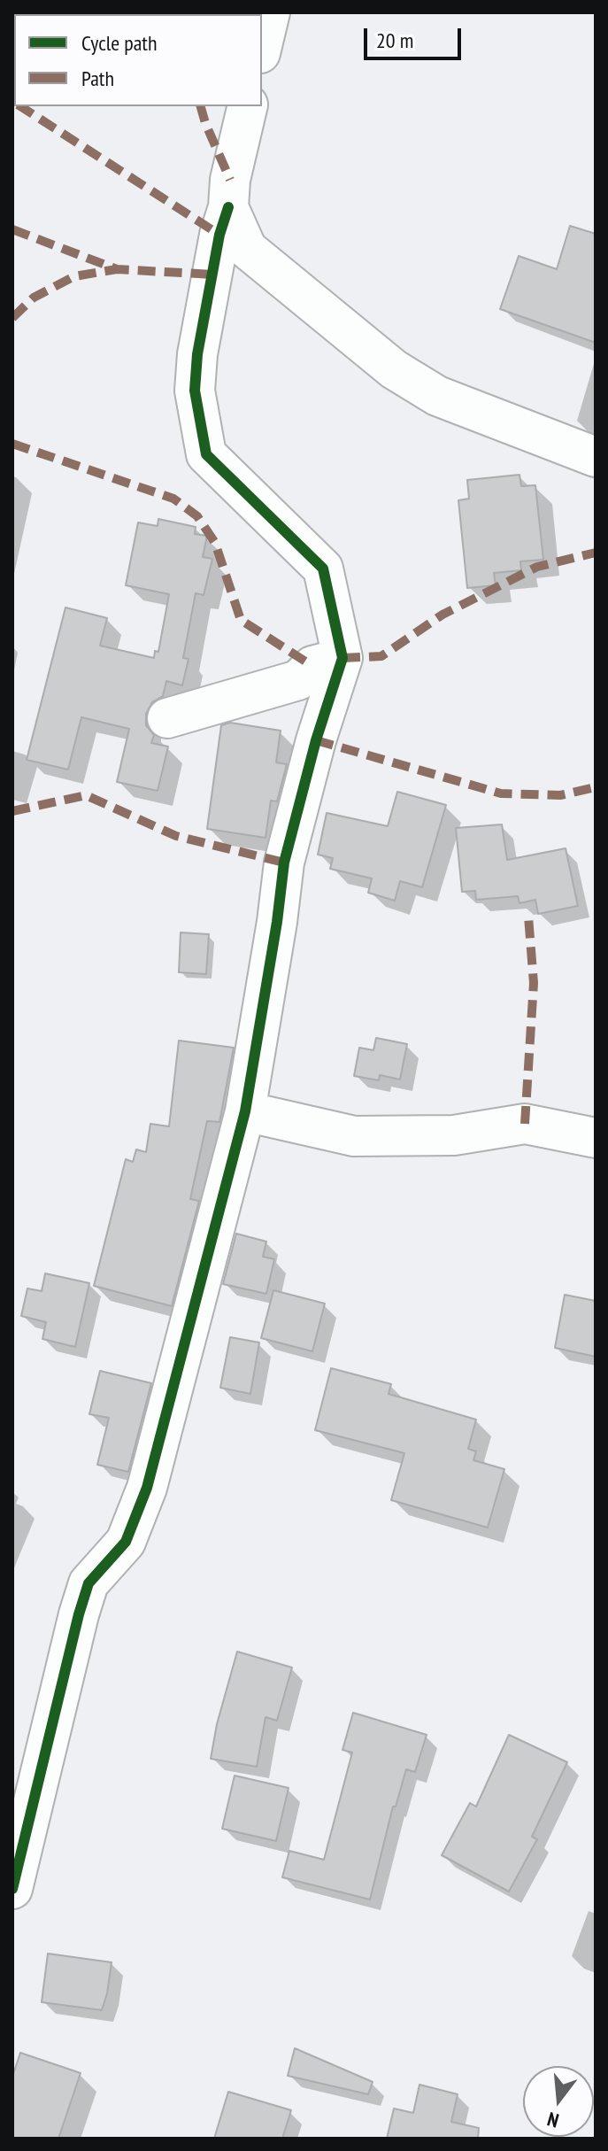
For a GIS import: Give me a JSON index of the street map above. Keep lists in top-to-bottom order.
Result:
{
  "legend": ["Cycle path", "Path"],
  "scale_bar": "20 m",
  "north": "bottom"
}
